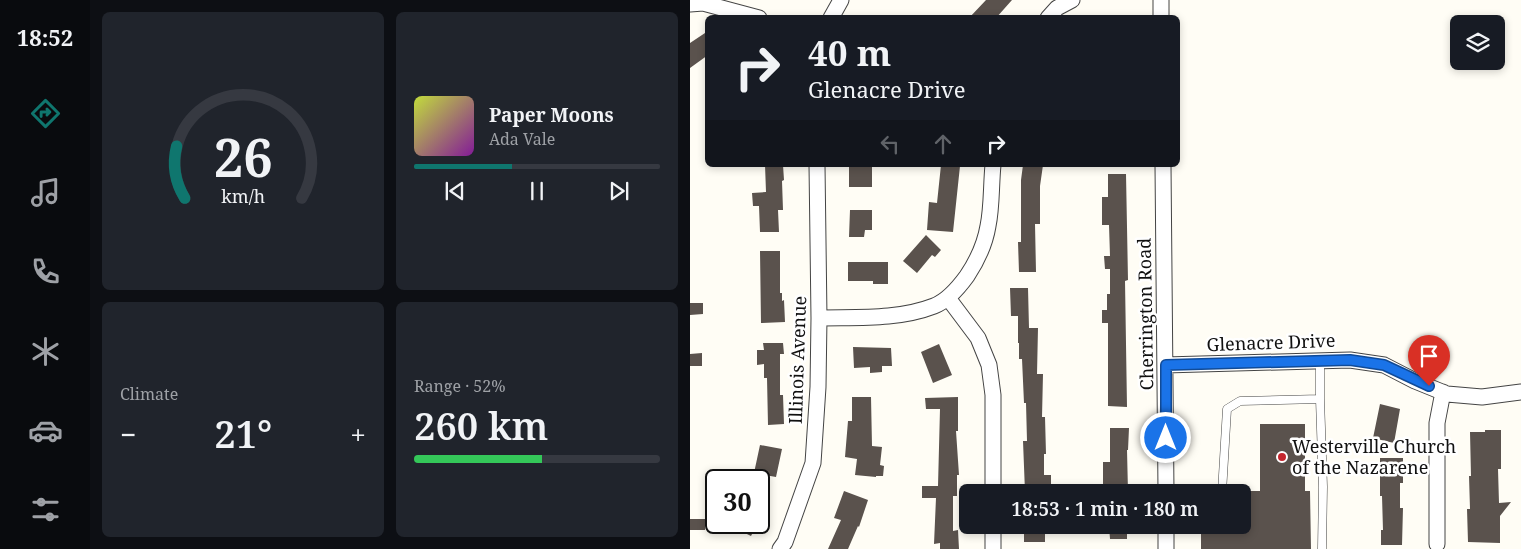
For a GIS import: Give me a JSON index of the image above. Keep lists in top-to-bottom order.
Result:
{
  "streets": {
    "street": ["Cherrington Road", "Glenacre Drive", "Illinois Avenue"]
  },
  "crossings": [
    ["Cherrington Road", "Glenacre Drive"]
  ],
  "places": ["Westerville Church of the Nazarene"],
  "page": {
    "tabs": "18:52",
    "turn": ["40 m", "Glenacre Drive"],
    "song": ["Paper Moons", "Ada Vale"],
    "tile": [
      "Climate",
      ["Range · 52%", "260 km"]
    ],
    "heat": ["−", "21°", "+"],
    "limit": "30",
    "trip": "18:53 · 1 min · 180 m",
    "gauge": ["26", "km/h"]
  }
}
